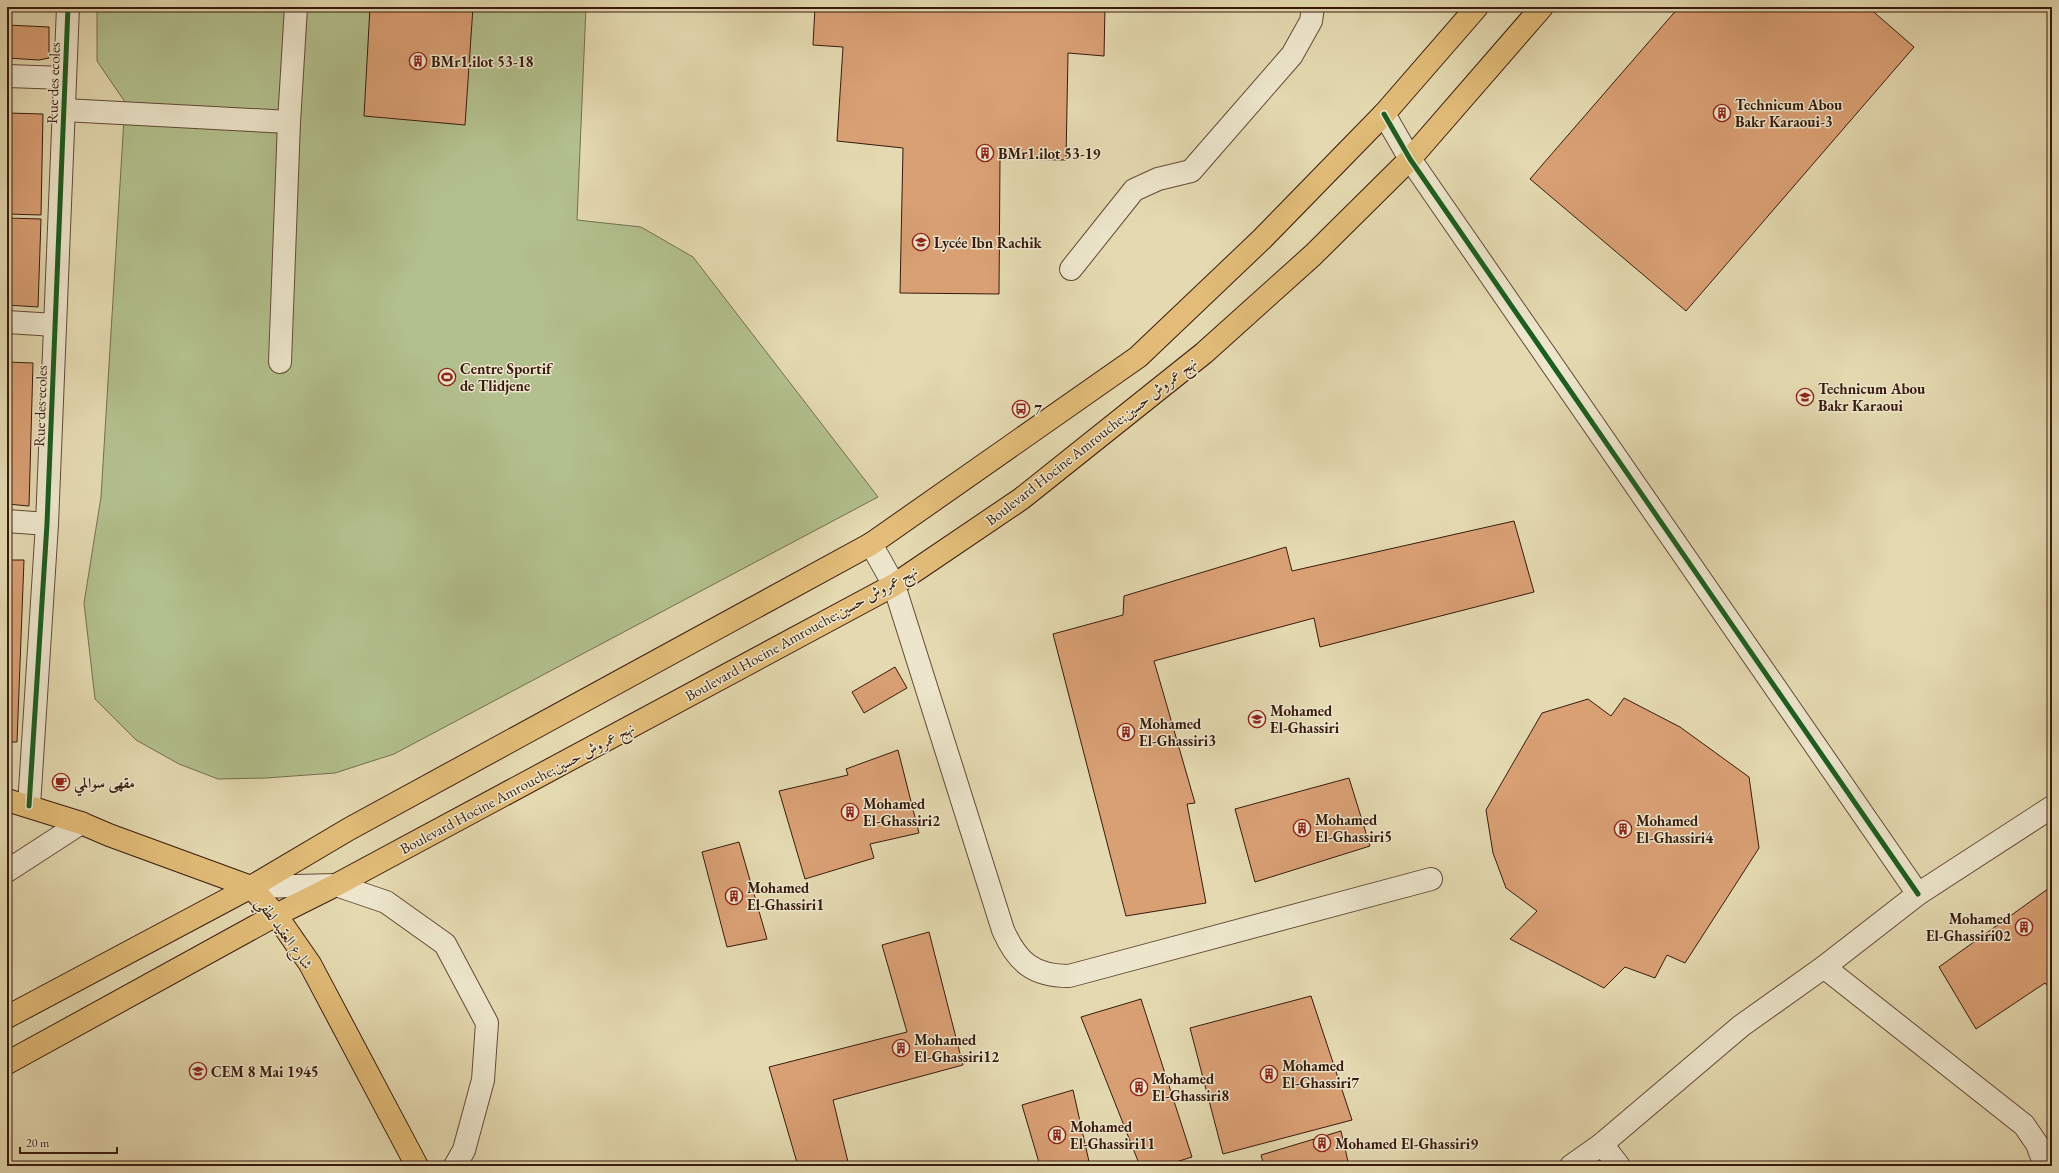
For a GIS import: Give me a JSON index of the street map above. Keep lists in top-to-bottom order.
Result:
{
  "streets": {
    "main road": ["Boulevard Hocine Amrouche;نهج عمروش حسين", "شارع العقيد لطفي"],
    "street": ["Rue des ecoles"]
  },
  "crossings": [
    ["Rue des ecoles", "شارع العقيد لطفي"],
    ["Boulevard Hocine Amrouche;نهج عمروش حسين", "شارع العقيد لطفي"]
  ],
  "places": {
    "building": [
      "BMr1.ilot 53-18",
      "Technicum Abou Bakr Karaoui-3",
      "BMr1.ilot 53-19",
      "Mohamed El-Ghassiri3",
      "Mohamed El-Ghassiri2",
      "Mohamed El-Ghassiri5",
      "Mohamed El-Ghassiri4",
      "Mohamed El-Ghassiri1",
      "Mohamed El-Ghassiri02",
      "Mohamed El-Ghassiri12",
      "Mohamed El-Ghassiri7",
      "Mohamed El-Ghassiri8",
      "Mohamed El-Ghassiri11",
      "Mohamed El-Ghassiri9"
    ],
    "school or university": [
      "Lycée Ibn Rachik",
      "Technicum Abou Bakr Karaoui",
      "Mohamed El-Ghassiri",
      "CEM 8 Mai 1945"
    ],
    "sports": ["Centre Sportif de Tlidjene"],
    "bus stop": ["7"],
    "cafe": ["مقهى سوالمي"]
  },
  "scale_bar": "20 m"
}
